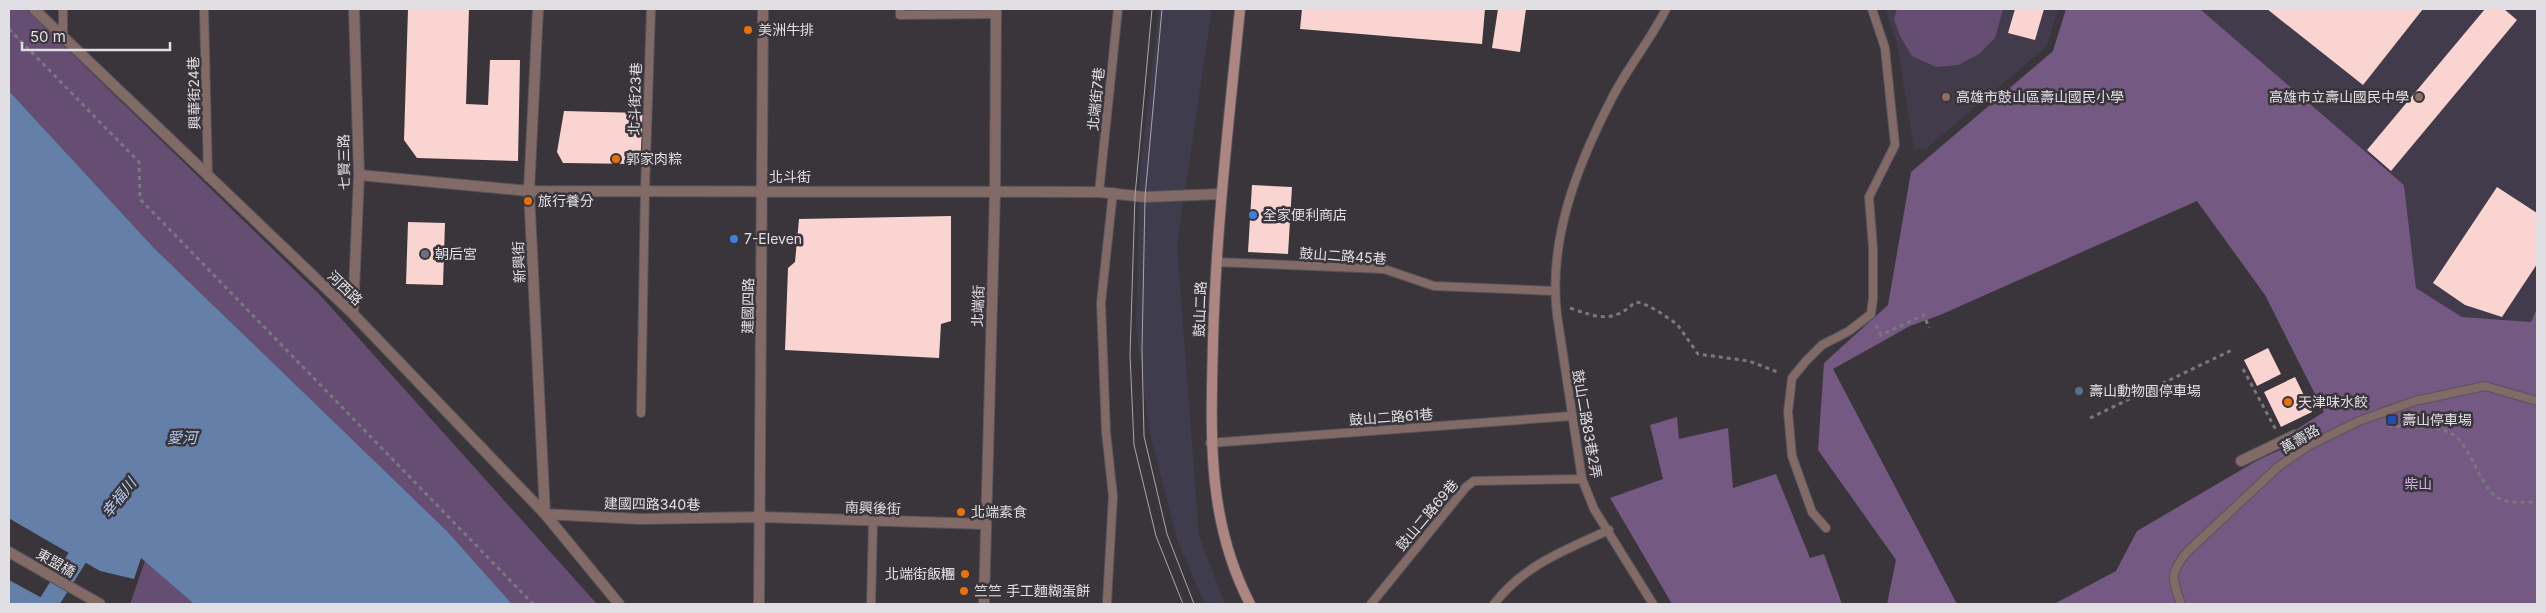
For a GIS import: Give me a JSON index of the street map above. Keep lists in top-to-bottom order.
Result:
{
  "streets": {
    "street": [
      "七賢三路",
      "北斗街",
      "新興街",
      "河西路",
      "建國四路",
      "北端街",
      "鼓山二路",
      "建國四路340巷",
      "南興後街",
      "東盟橋"
    ],
    "lane": [
      "興華街24巷",
      "北斗街23巷",
      "北端街7巷",
      "鼓山二路45巷",
      "鼓山二路61巷",
      "鼓山二路83巷2弄",
      "萬壽路",
      "鼓山二路69巷"
    ]
  },
  "crossings": [
    ["興華街24巷", "河西路"],
    ["北斗街23巷", "北斗街"],
    ["北端街7巷", "北斗街"],
    ["七賢三路", "北斗街"],
    ["七賢三路", "河西路"],
    ["北斗街", "新興街"],
    ["北斗街", "建國四路"],
    ["北斗街", "北端街"],
    ["北斗街", "鼓山二路"],
    ["鼓山二路45巷", "鼓山二路"],
    ["鼓山二路45巷", "鼓山二路83巷2弄"],
    ["新興街", "河西路"],
    ["新興街", "建國四路340巷"],
    ["河西路", "建國四路340巷"],
    ["建國四路", "建國四路340巷"],
    ["建國四路", "南興後街"],
    ["北端街", "南興後街"],
    ["鼓山二路", "鼓山二路61巷"],
    ["鼓山二路61巷", "鼓山二路83巷2弄"],
    ["鼓山二路83巷2弄", "鼓山二路69巷"],
    ["建國四路340巷", "南興後街"]
  ],
  "water": ["愛河", "幸福川"],
  "parks": ["柴山"],
  "places": {
    "other": [
      "美洲牛排",
      "高雄市鼓山區壽山國民小學",
      "高雄市立壽山國民中學",
      "郭家肉粽",
      "旅行養分",
      "全家便利商店",
      "7-Eleven",
      "朝后宮",
      "壽山動物園停車場",
      "天津味水餃",
      "北端素食",
      "北端街飯糰",
      "竺竺 手工麵糊蛋餅"
    ],
    "transit": ["壽山停車場"]
  },
  "scale_bar": "50 m"
}
